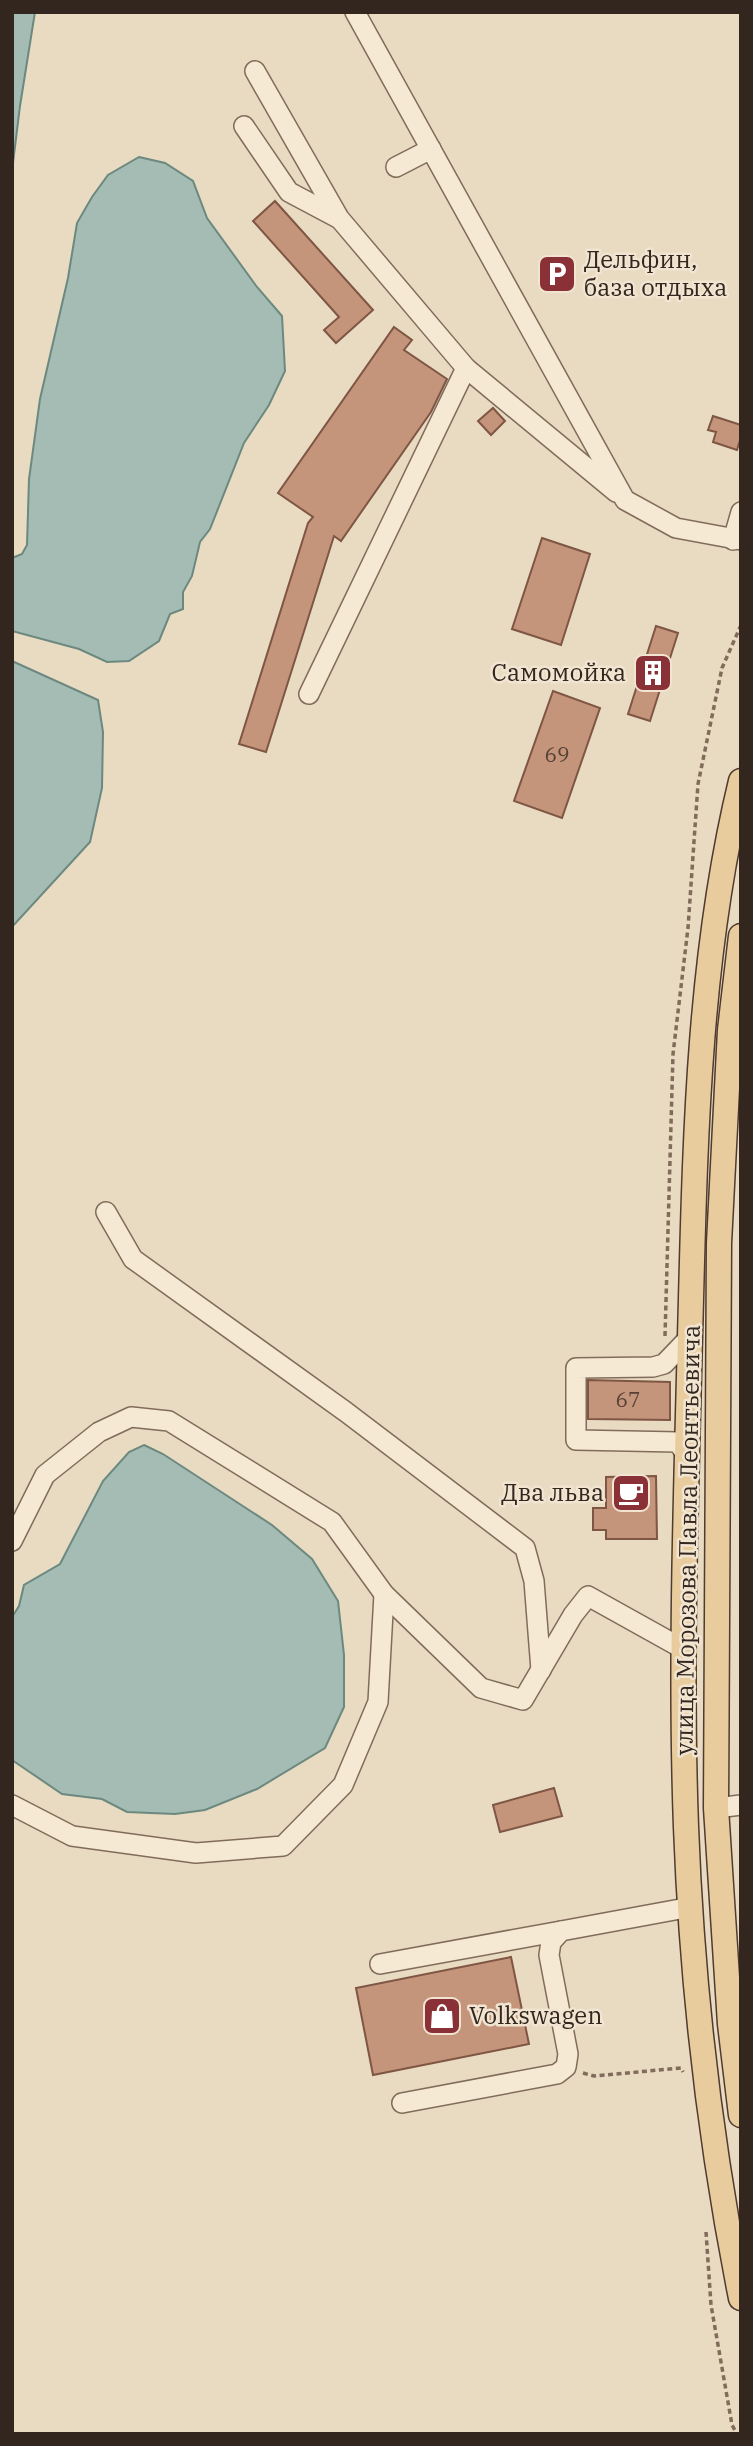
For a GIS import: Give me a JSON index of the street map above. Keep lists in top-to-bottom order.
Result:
{
  "streets": {
    "main road": ["улица Морозова Павла Леонтьевича"]
  },
  "places": {
    "parking": ["Дельфин, база отдыха"],
    "building": ["Самомойка"],
    "cafe": ["Два льва"],
    "shop": ["Volkswagen"]
  },
  "house_numbers": ["69", "67"]
}
